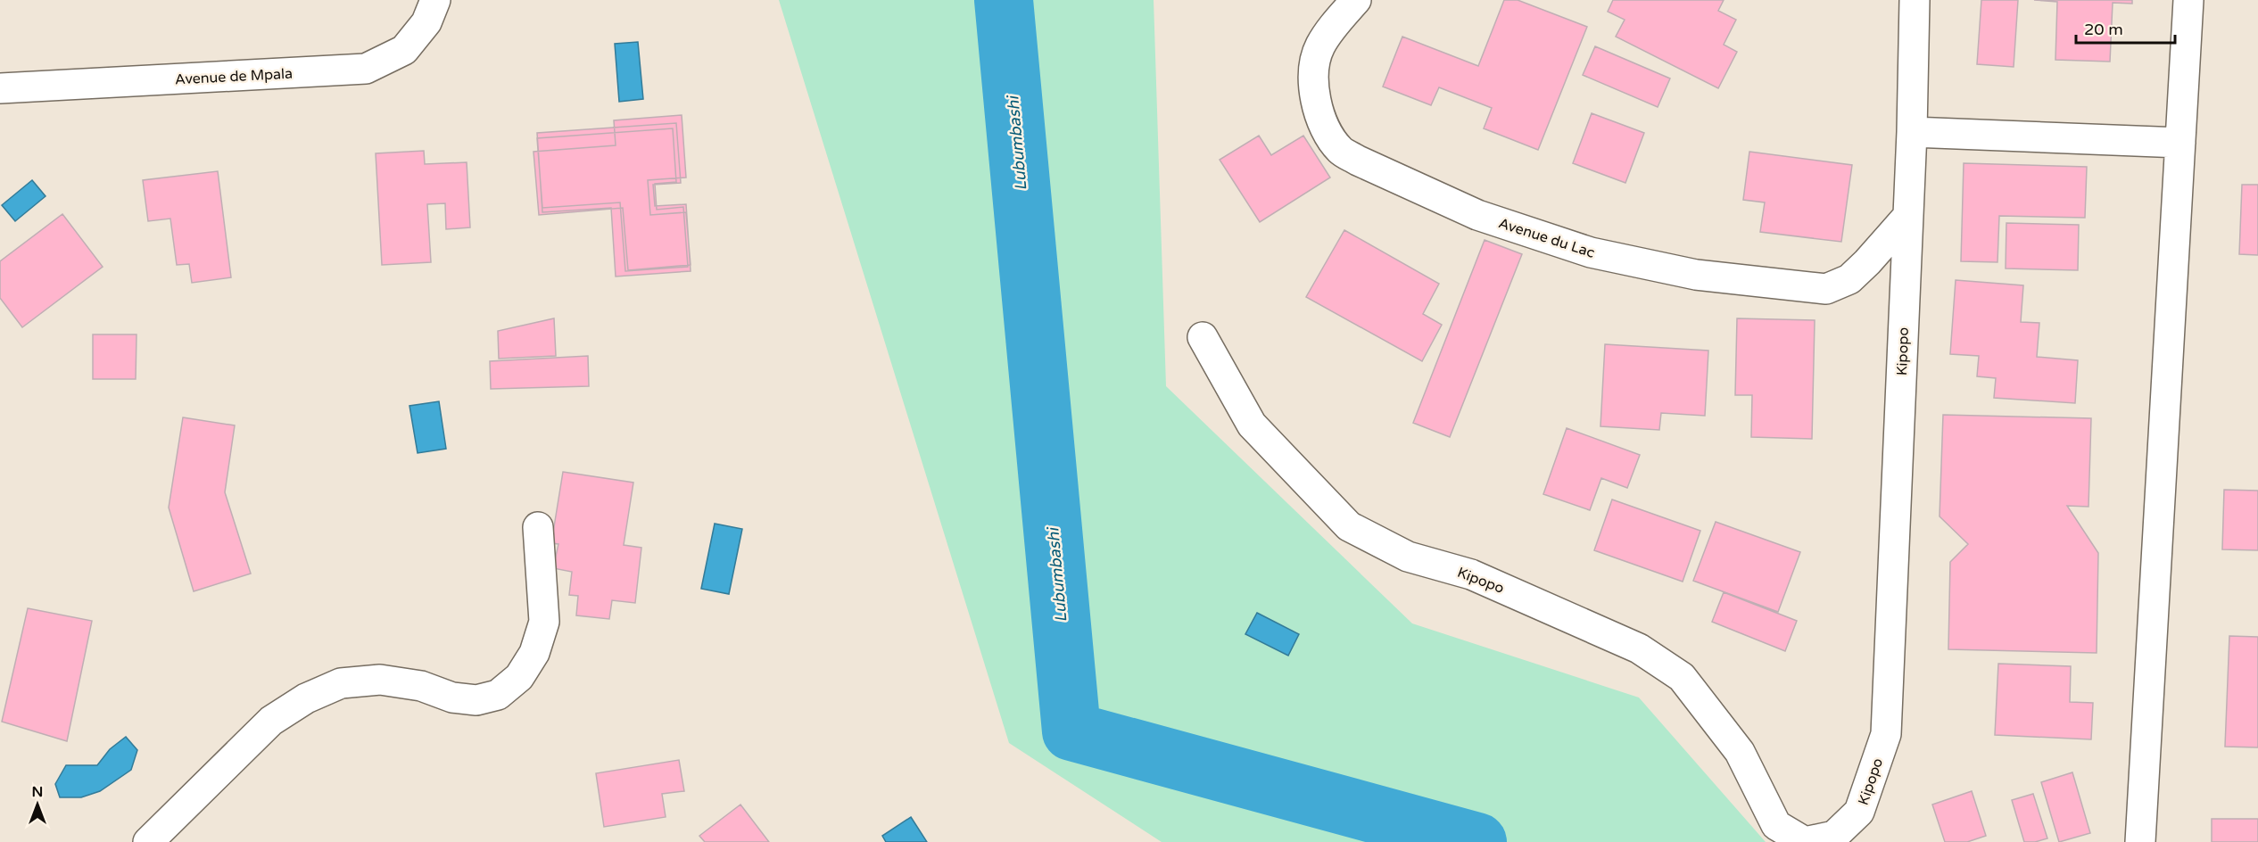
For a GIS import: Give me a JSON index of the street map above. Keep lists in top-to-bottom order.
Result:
{
  "streets": {
    "street": ["Avenue de Mpala", "Avenue du Lac", "Kipopo"]
  },
  "crossings": [
    ["Avenue du Lac", "Kipopo"]
  ],
  "water": ["Lubumbashi"],
  "scale_bar": "20 m",
  "north": "top"
}
